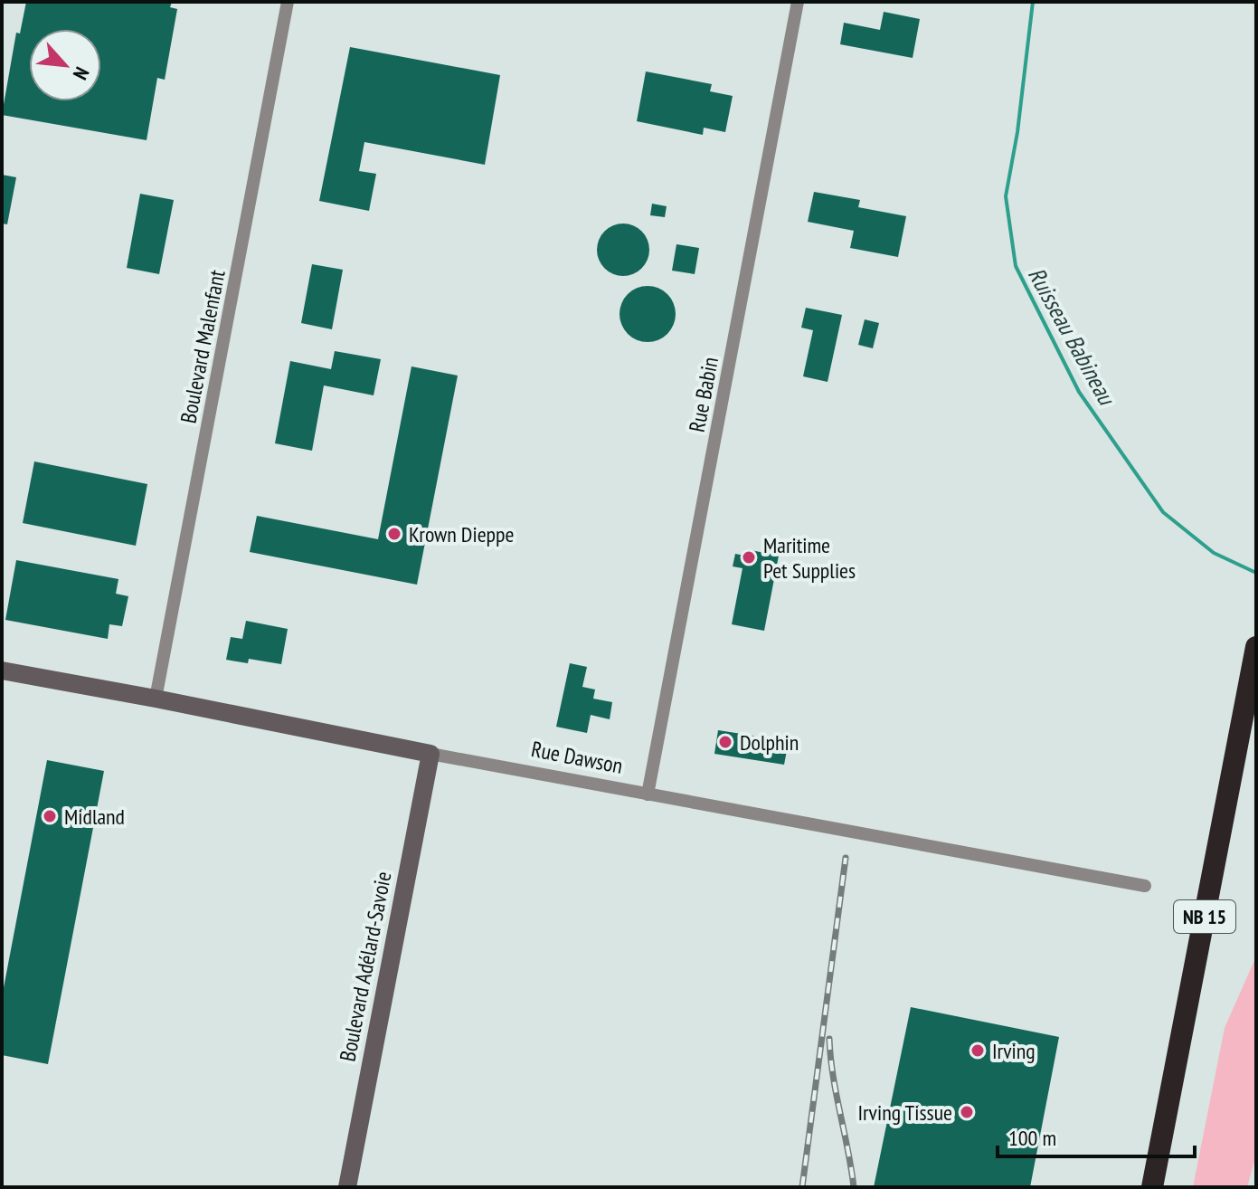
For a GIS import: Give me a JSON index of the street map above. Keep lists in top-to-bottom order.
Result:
{
  "streets": {
    "highway": ["NB 15"],
    "street": [
      "Boulevard Malenfant",
      "Rue Babin",
      "Rue Dawson",
      "Boulevard Adélard-Savoie"
    ]
  },
  "crossings": [
    ["Boulevard Malenfant", "Rue Dawson"],
    ["Rue Babin", "Rue Dawson"],
    ["Rue Dawson", "Boulevard Adélard-Savoie"]
  ],
  "water": ["Ruisseau Babineau"],
  "places": [
    "Krown Dieppe",
    "Maritime Pet Supplies",
    "Dolphin",
    "Midland",
    "Irving",
    "Irving Tissue"
  ],
  "scale_bar": "100 m",
  "north": "bottom right"
}
